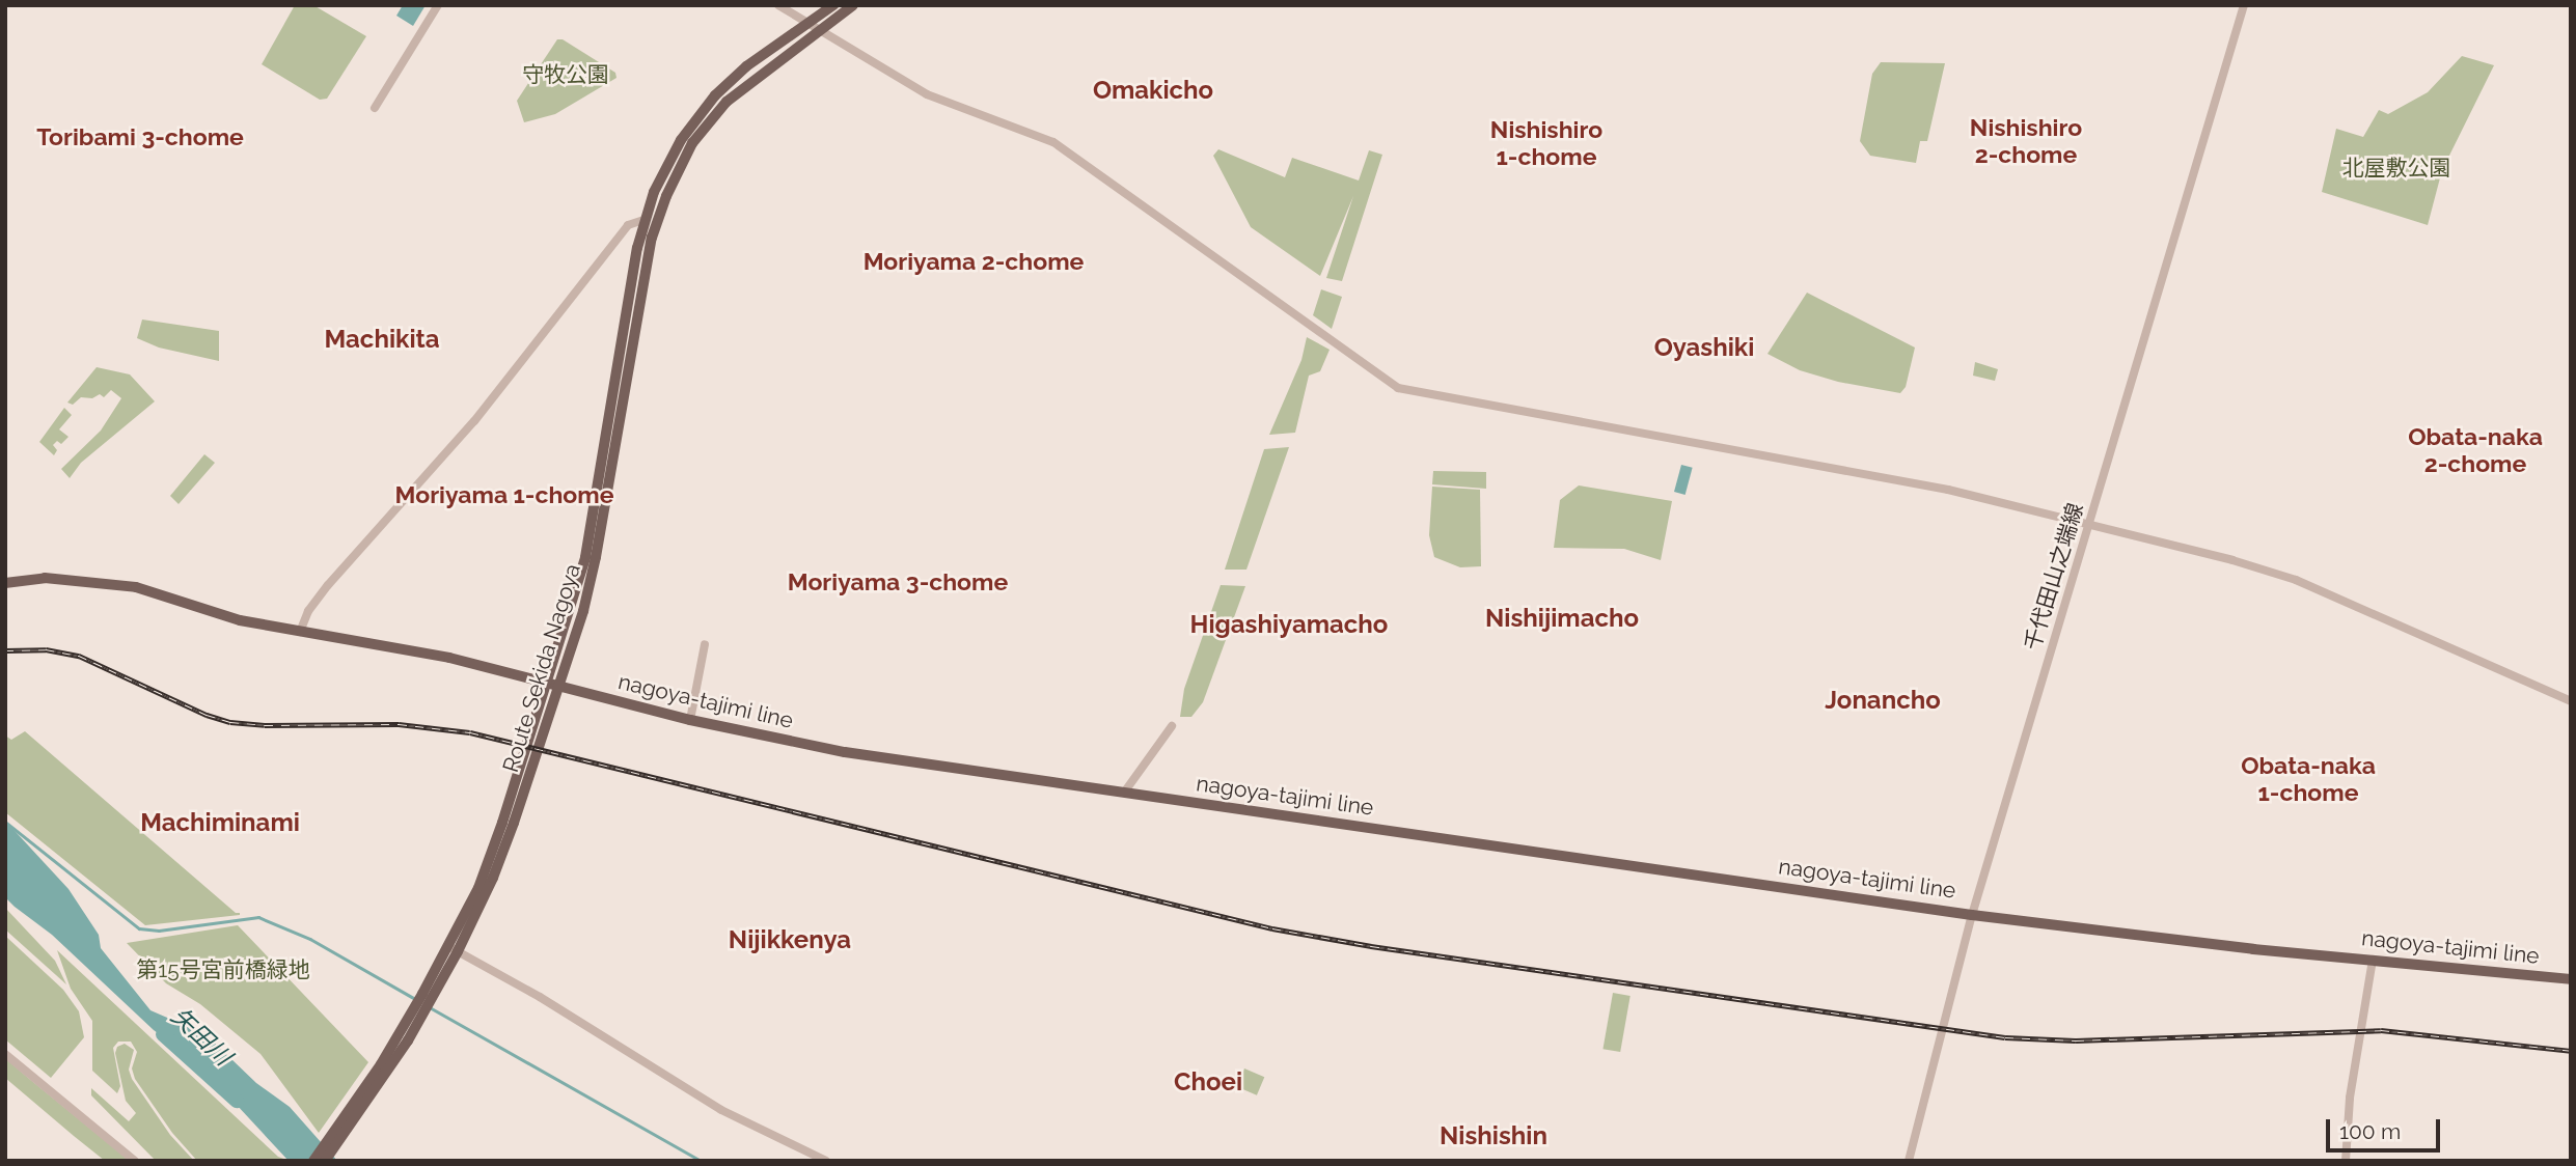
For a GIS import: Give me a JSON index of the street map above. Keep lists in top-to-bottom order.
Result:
{
  "streets": {
    "main road": ["Route Sekida Nagoya", "nagoya-tajimi line"],
    "street": ["千代田山之端線"]
  },
  "crossings": [
    ["千代田山之端線", "nagoya-tajimi line"],
    ["Route Sekida Nagoya", "nagoya-tajimi line"]
  ],
  "districts": [
    "Omakicho",
    "Nishishiro 2-chome",
    "Nishishiro 1-chome",
    "Toribami 3-chome",
    "Moriyama 2-chome",
    "Machikita",
    "Oyashiki",
    "Obata-naka 2-chome",
    "Moriyama 1-chome",
    "Moriyama 3-chome",
    "Nishijimacho",
    "Higashiyamacho",
    "Jonancho",
    "Obata-naka 1-chome",
    "Machiminami",
    "Nijikkenya",
    "Choei",
    "Nishishin"
  ],
  "water": ["矢田川"],
  "parks": ["守牧公園", "北屋敷公園", "第15号宮前橋緑地"],
  "scale_bar": "100 m"
}
